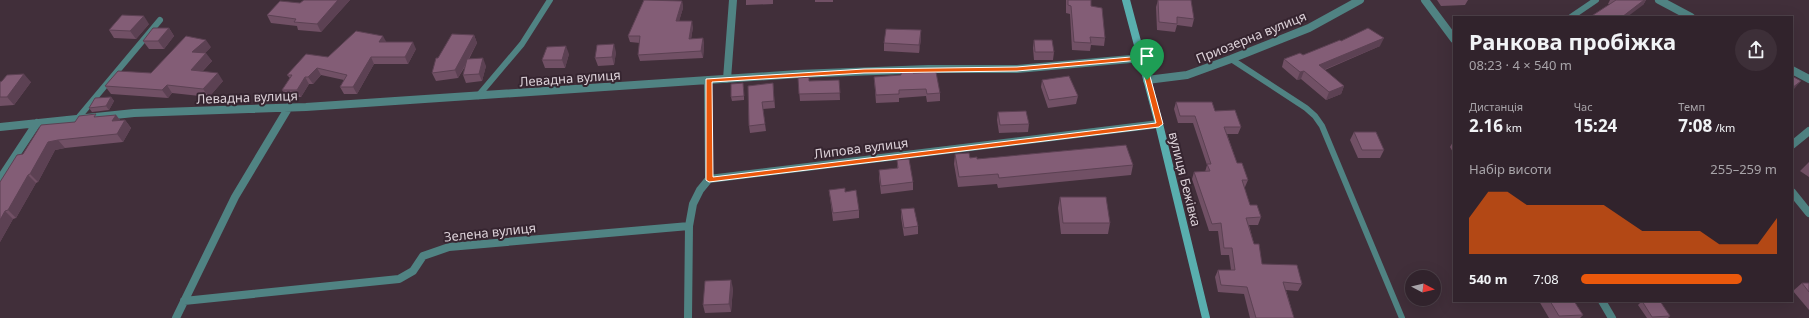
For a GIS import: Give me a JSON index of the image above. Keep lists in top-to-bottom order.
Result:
{
  "streets": {
    "main road": ["вулиця Бежівка"],
    "street": [
      "Приозерна вулиця",
      "Левадна вулиця",
      "Липова вулиця",
      "Зелена вулиця"
    ]
  },
  "crossings": [
    ["Приозерна вулиця", "вулиця Бежівка"],
    ["Левадна вулиця", "вулиця Бежівка"],
    ["Липова вулиця", "вулиця Бежівка"]
  ],
  "north": "right",
  "page": {
    "heading": ["Ранкова пробіжка", "08:23 · 4 × 540 m"],
    "stats": [
      ["Дистанція", "2.16 km"],
      ["Час", "15:24"],
      ["Темп", "7:08 /km"]
    ],
    "chart": ["Набір висоти", "255–259 m"],
    "list": [
      {
        "name": "540 m",
        "note": "7:08"
      }
    ]
  }
}
